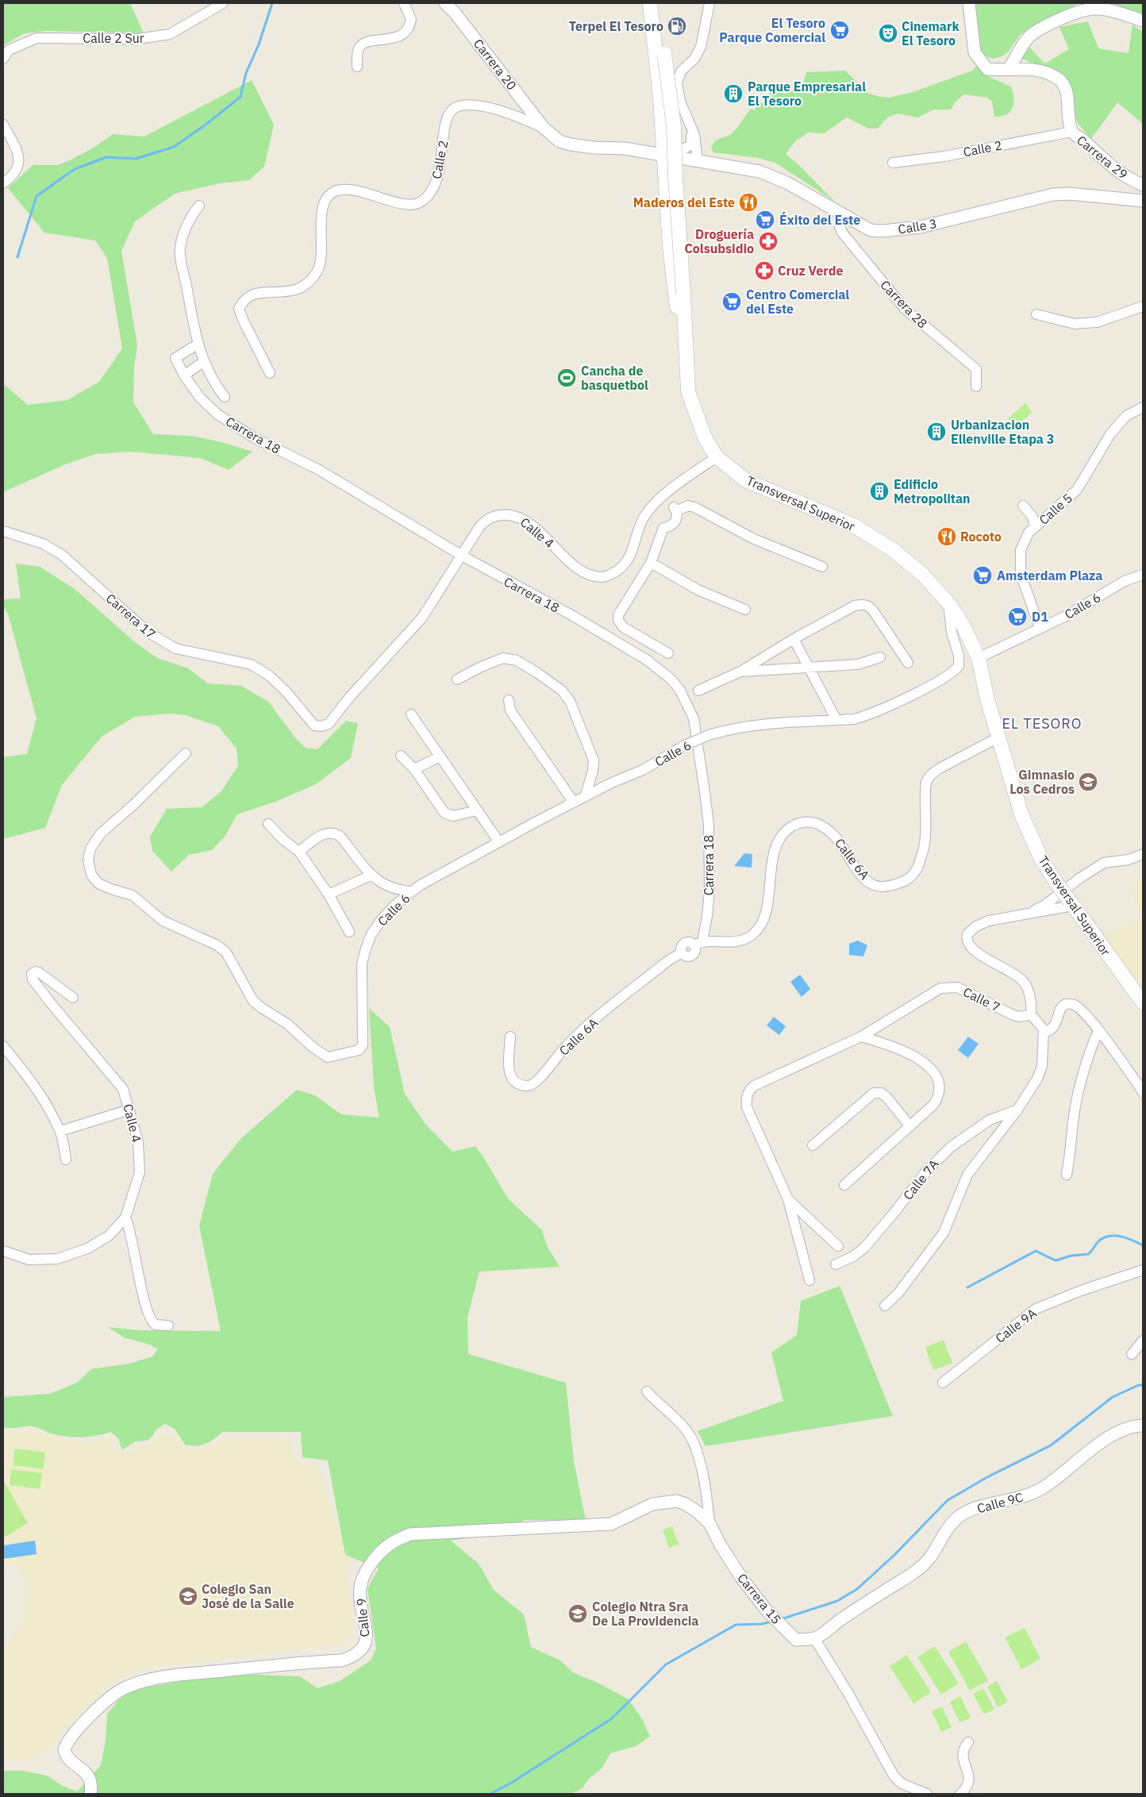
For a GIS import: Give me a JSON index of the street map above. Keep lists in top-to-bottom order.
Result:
{
  "streets": {
    "main road": ["Transversal Superior"],
    "street": [
      "Calle 2 Sur",
      "Carrera 20",
      "Calle 2",
      "Carrera 29",
      "Calle 3",
      "Carrera 28",
      "Carrera 18",
      "Calle 5",
      "Calle 4",
      "Calle 6",
      "Carrera 17",
      "Calle 6A",
      "Calle 7",
      "Calle 7A",
      "Calle 9A",
      "Calle 9C",
      "Carrera 15",
      "Calle 9"
    ]
  },
  "crossings": [
    ["Carrera 20", "Calle 2"],
    ["Calle 2", "Carrera 29"],
    ["Calle 2", "Calle 3"],
    ["Calle 3", "Carrera 28"],
    ["Carrera 18", "Calle 4"],
    ["Carrera 18", "Calle 6A"],
    ["Transversal Superior", "Calle 4"],
    ["Transversal Superior", "Calle 6"],
    ["Transversal Superior", "Calle 6A"],
    ["Calle 5", "Calle 6"],
    ["Calle 4", "Carrera 17"],
    ["Calle 9C", "Carrera 15"],
    ["Carrera 15", "Calle 9"]
  ],
  "districts": ["EL TESORO"],
  "places": {
    "fuel station": ["Terpel El Tesoro"],
    "supermarket": [
      "El Tesoro Parque Comercial",
      "Éxito del Este",
      "Centro Comercial del Este",
      "Amsterdam Plaza",
      "D1"
    ],
    "theatre": ["Cinemark El Tesoro"],
    "building": ["Parque Empresarial El Tesoro", "Urbanizacion Ellenville Etapa 3", "Edificio Metropolitan"],
    "restaurant": ["Maderos del Este", "Rocoto"],
    "pharmacy": ["Droguería Colsubsidio", "Cruz Verde"],
    "sports": ["Cancha de basquetbol"],
    "school or university": ["Gimnasio Los Cedros", "Colegio San José de la Salle", "Colegio Ntra Sra De La Providencia"]
  }
}
